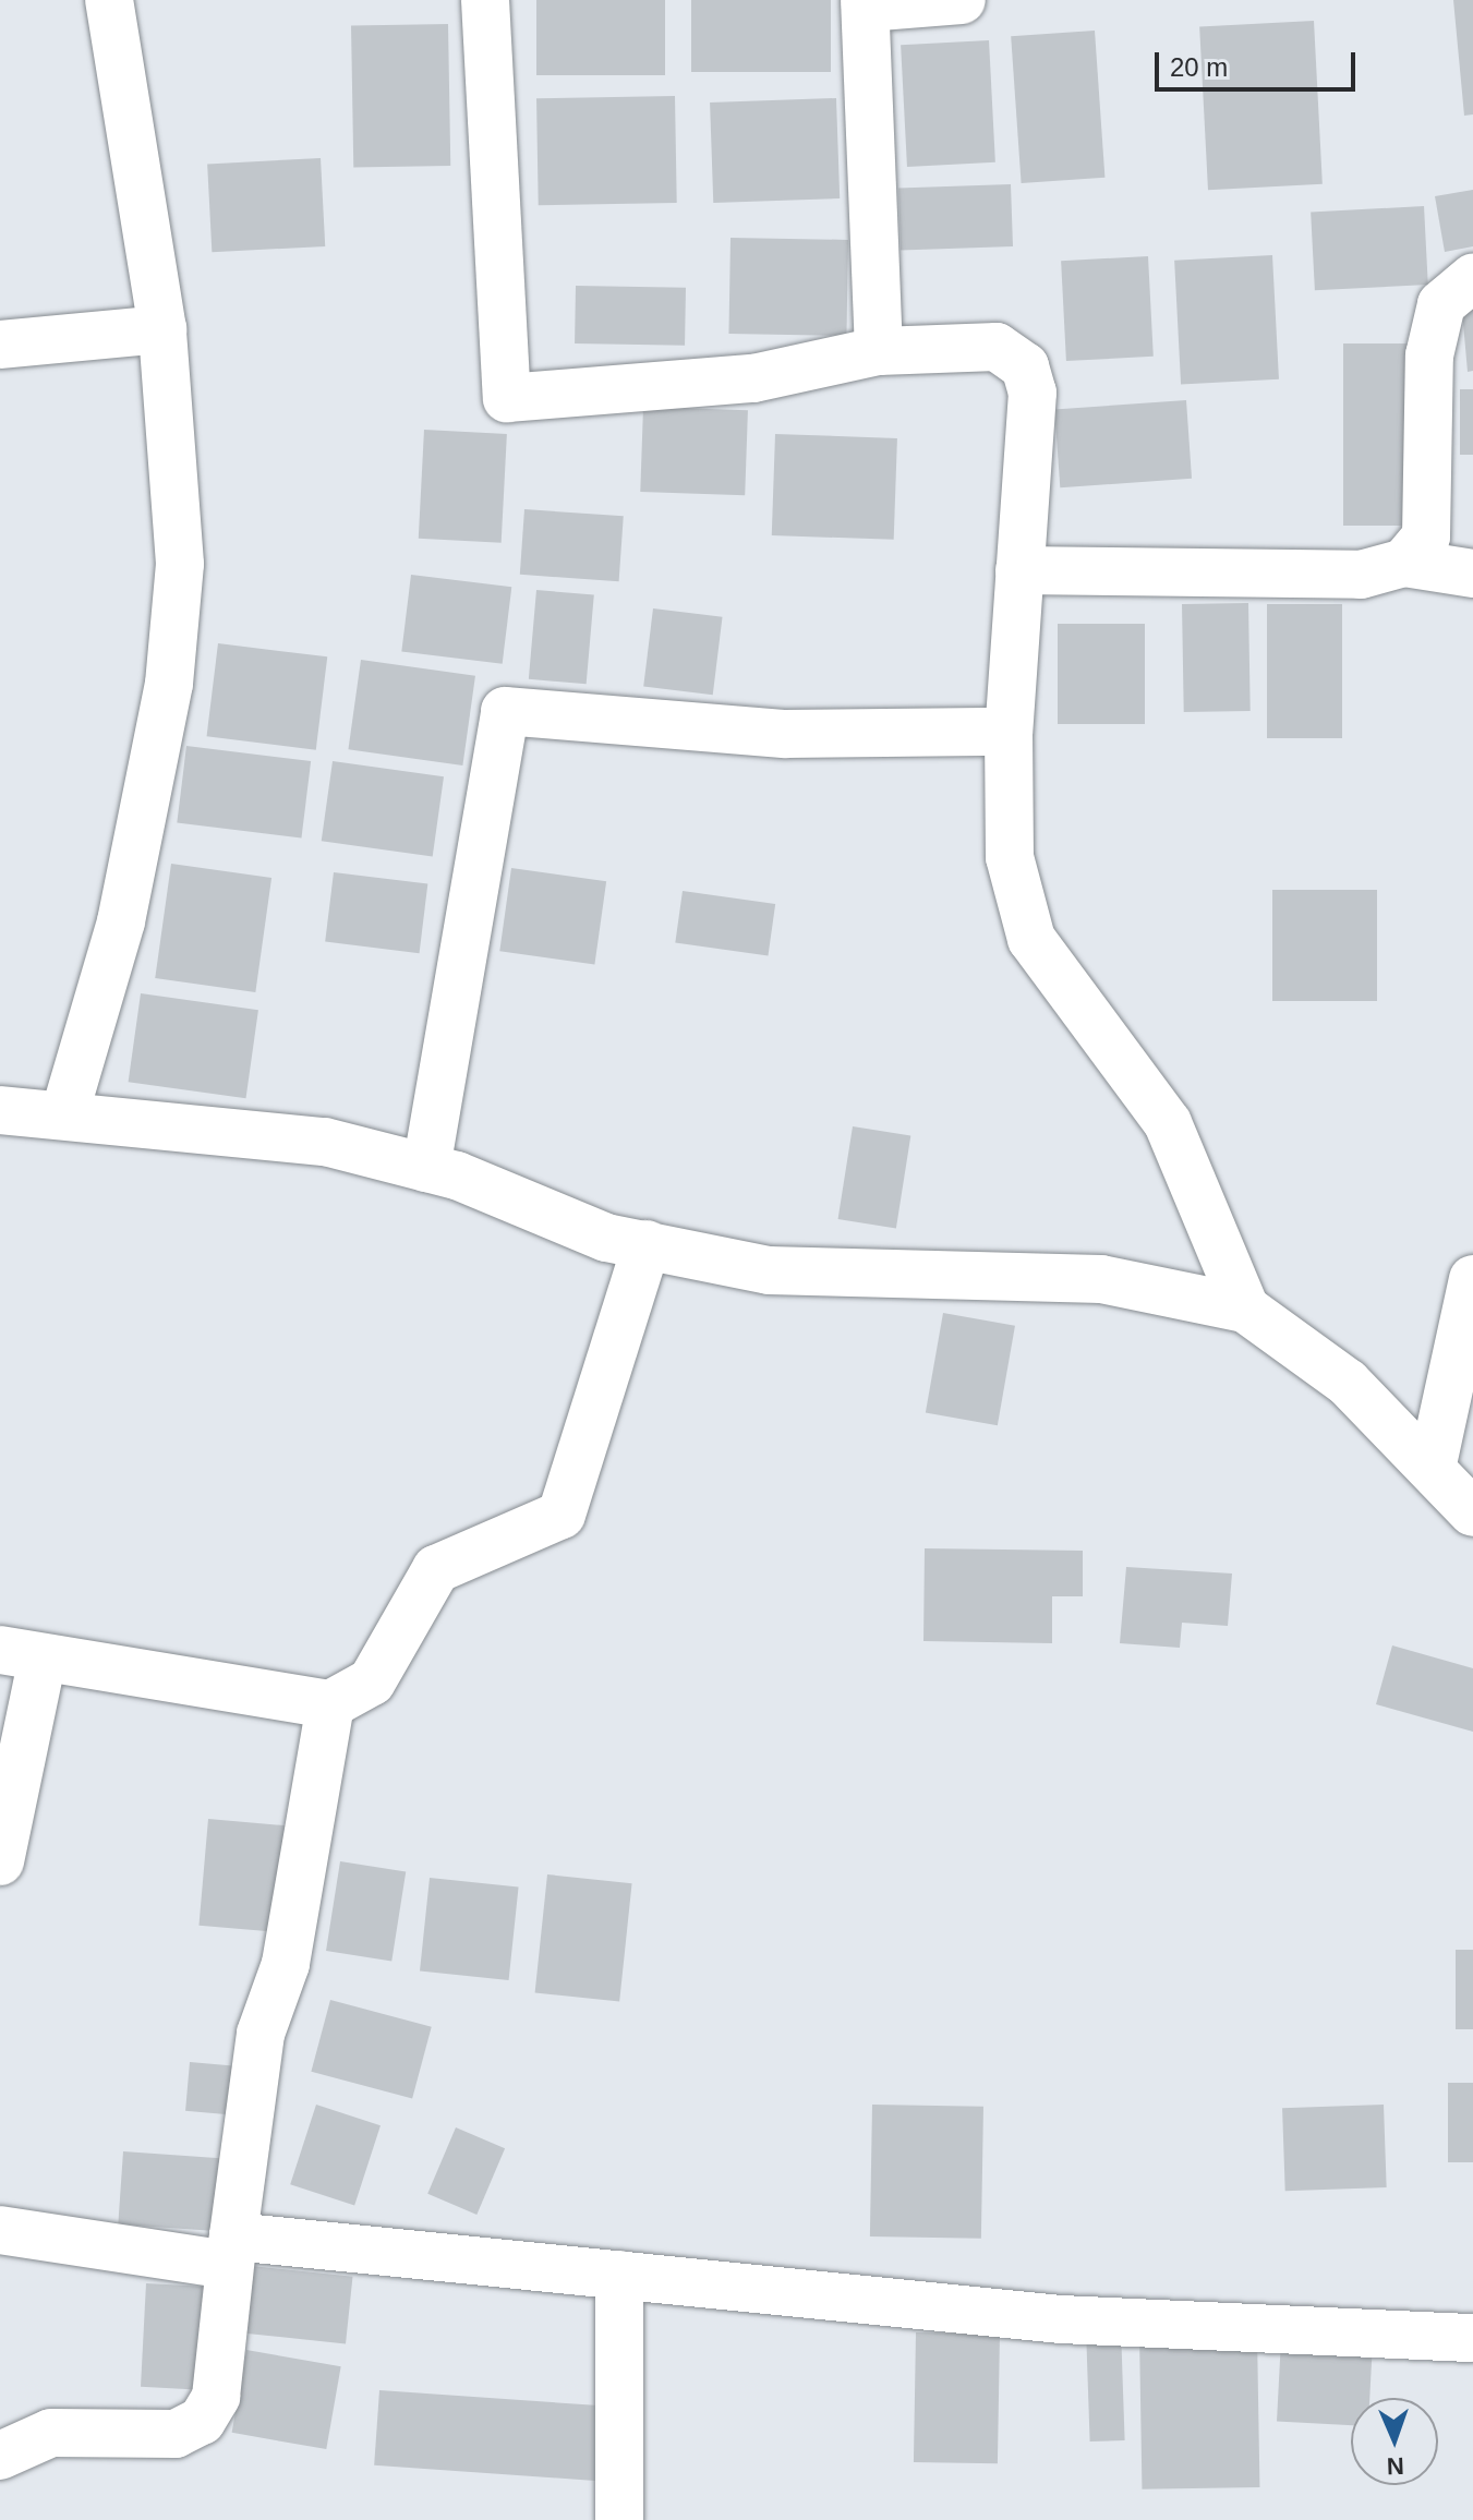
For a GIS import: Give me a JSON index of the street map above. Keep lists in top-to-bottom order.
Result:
{
  "scale_bar": "20 m",
  "north": "bottom"
}
